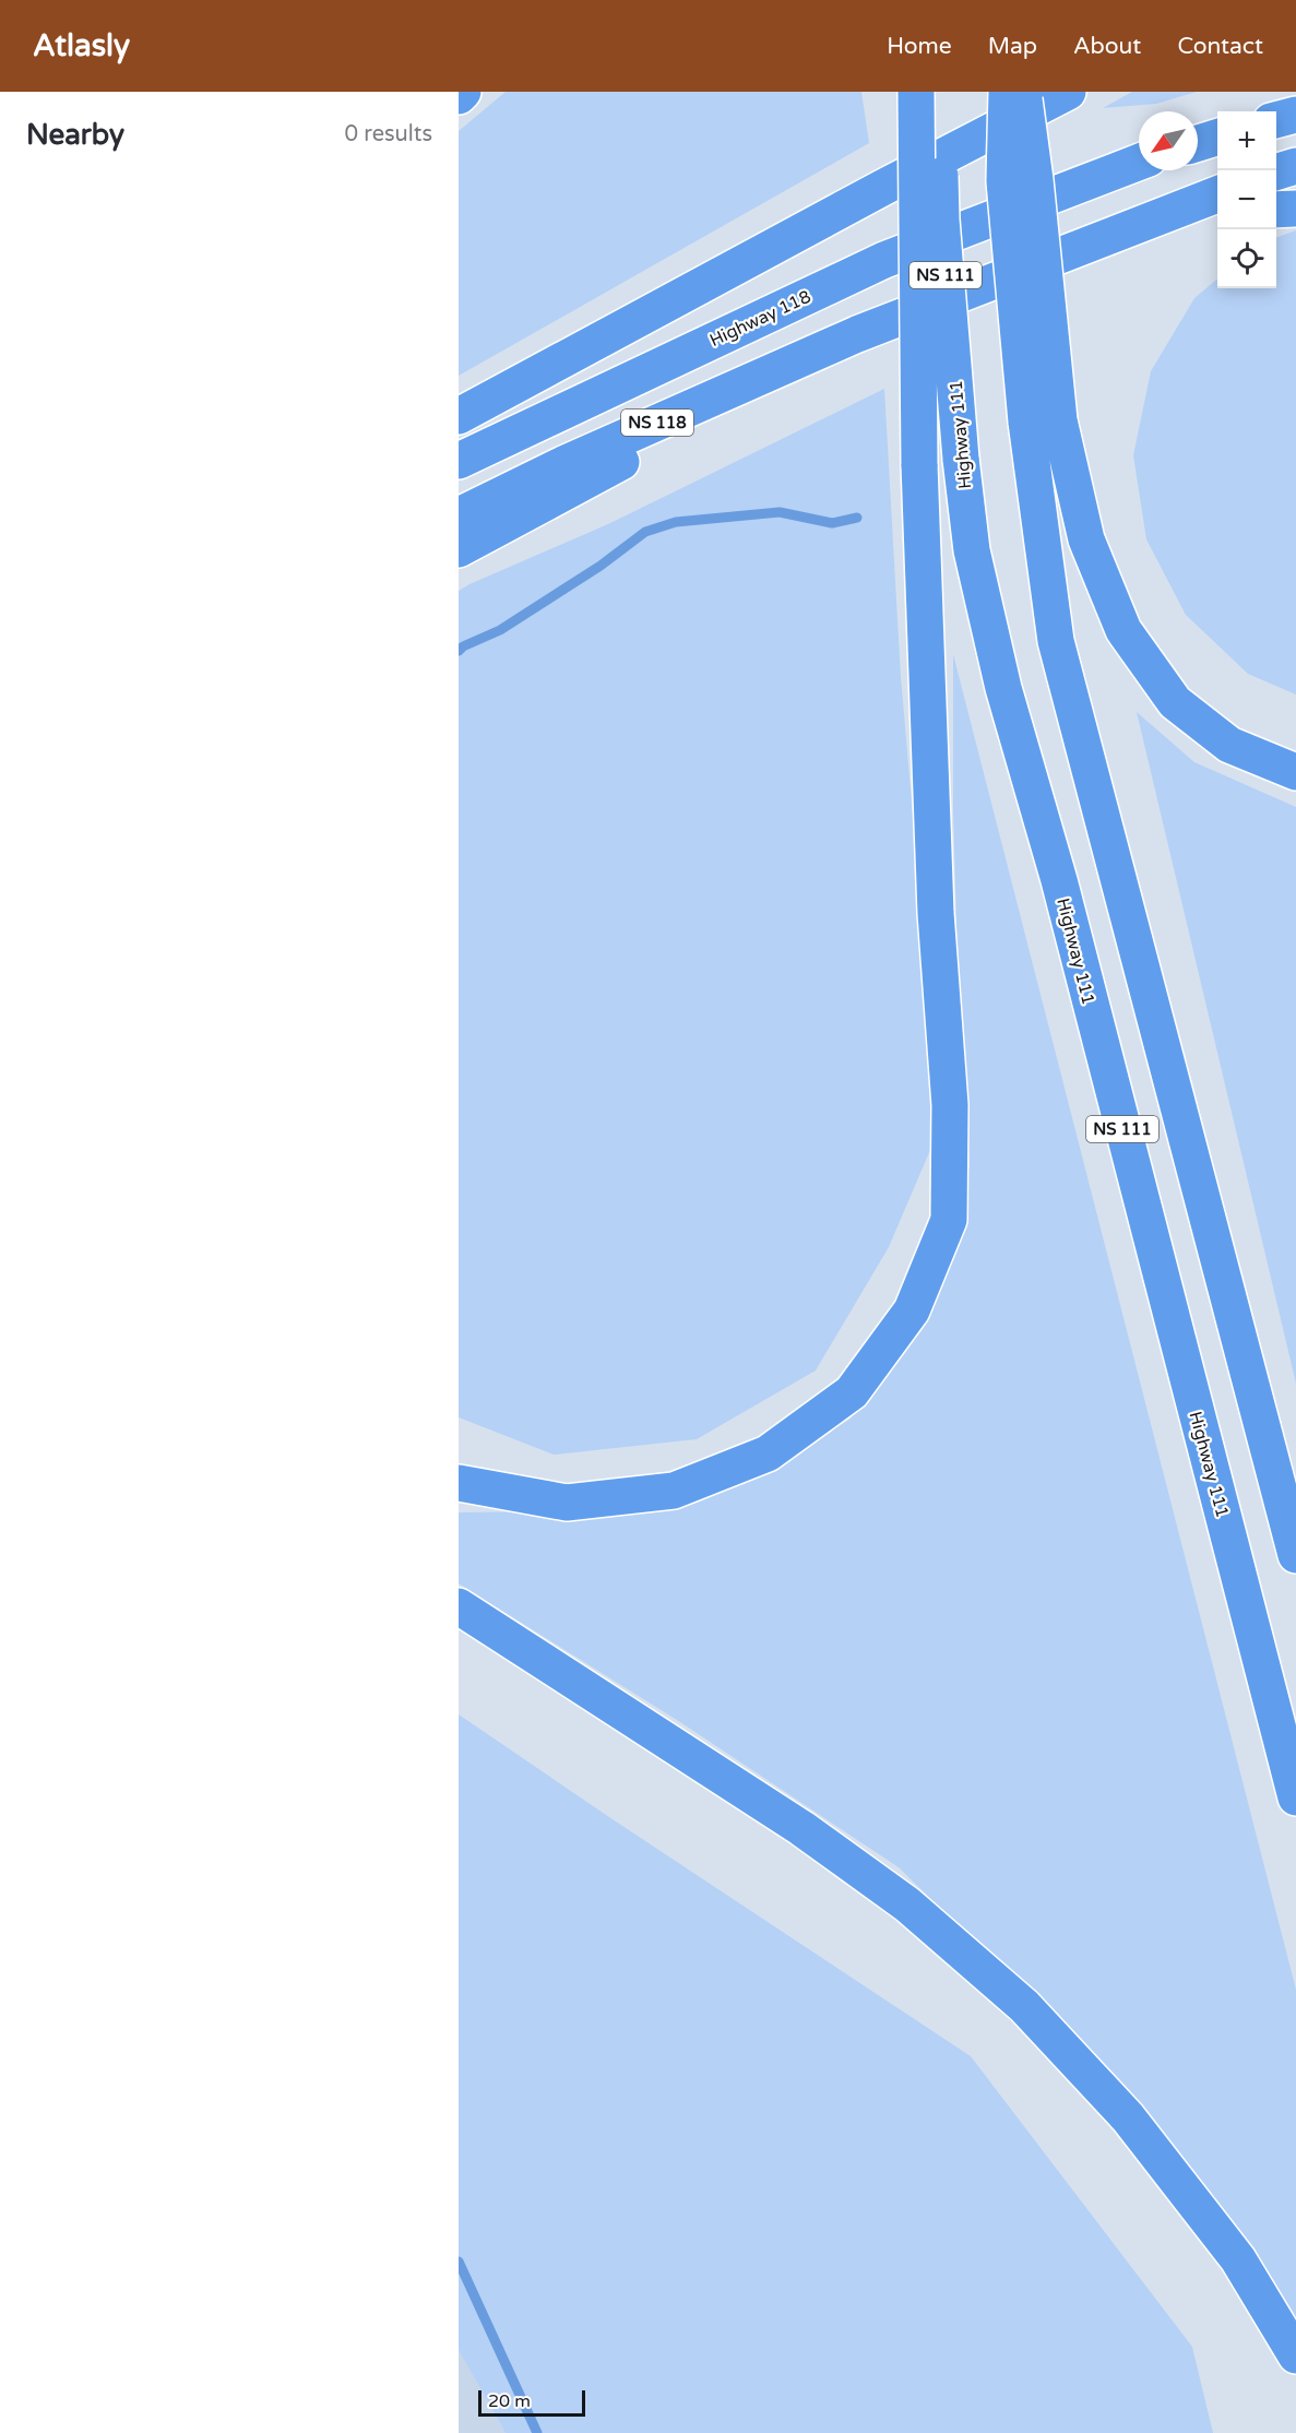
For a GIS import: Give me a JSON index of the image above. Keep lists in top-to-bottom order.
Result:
{
  "streets": {
    "highway": [
      "NS 111",
      "Highway 118",
      "NS 118",
      "Highway 111"
    ]
  },
  "scale_bar": "20 m",
  "north": "bottom left",
  "page": {
    "header": "Atlasly",
    "nav": [
      "Home",
      "Map",
      "About",
      "Contact"
    ],
    "heading": ["Nearby", "0 results"],
    "map_buttons": ["+", "−"],
    "scale": "20 m"
  }
}
